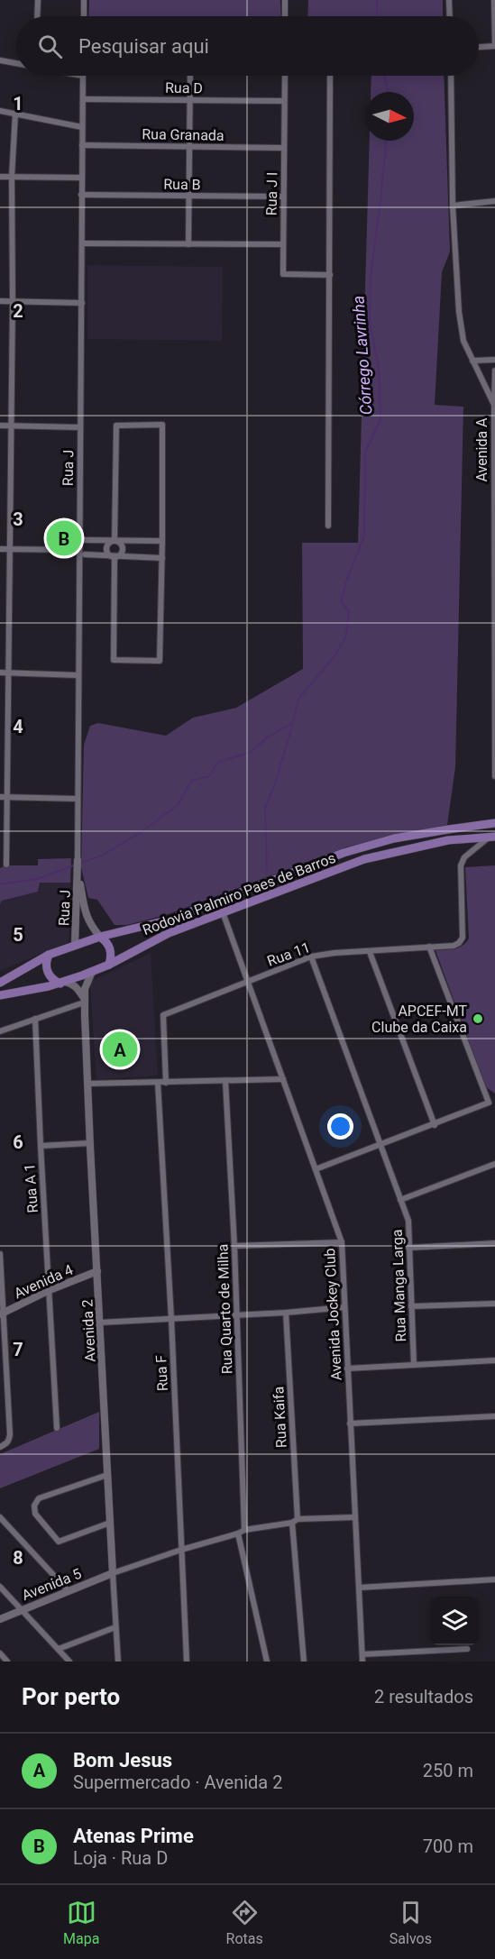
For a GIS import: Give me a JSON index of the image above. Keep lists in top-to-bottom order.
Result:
{
  "streets": {
    "main road": ["Rodovia Palmiro Paes de Barros"],
    "street": [
      "Rua D",
      "Rua Granada",
      "Rua B",
      "Rua J I",
      "Avenida A",
      "Rua J",
      "Rua 11",
      "Rua A 1",
      "Avenida 4",
      "Rua Manga Larga",
      "Rua Quarto de Milha",
      "Avenida Jockey Club",
      "Avenida 2",
      "Rua F",
      "Rua Kaifa",
      "Avenida 5"
    ]
  },
  "crossings": [
    ["Rua D", "Rua J I"],
    ["Rua D", "Rua J"],
    ["Rua Granada", "Rua J I"],
    ["Rua Granada", "Rua J"],
    ["Rua B", "Rua J I"],
    ["Rua B", "Rua J"],
    ["Rua J", "Rodovia Palmiro Paes de Barros"],
    ["Rodovia Palmiro Paes de Barros", "Rua 11"],
    ["Rodovia Palmiro Paes de Barros", "Avenida 2"],
    ["Rua 11", "Rua Manga Larga"],
    ["Rua 11", "Avenida Jockey Club"],
    ["Rua A 1", "Avenida 4"],
    ["Avenida 4", "Avenida 2"],
    ["Avenida 2", "Avenida 5"]
  ],
  "water": ["Córrego Lavrinha"],
  "places": ["APCEF-MT Clube da Caixa"],
  "north": "right",
  "page": {
    "search": "Pesquisar aqui",
    "pins": ["B", "A"],
    "heading": ["Por perto", "2 resultados"],
    "list": [
      {
        "mark": "A",
        "name": "Bom Jesus",
        "note": "Supermercado · Avenida 2",
        "value": "250 m"
      },
      {
        "mark": "B",
        "name": "Atenas Prime",
        "note": "Loja · Rua D",
        "value": "700 m"
      }
    ],
    "nav": ["Mapa", "Rotas", "Salvos"]
  },
  "grid": {
    "rows": [
      "1",
      "2",
      "3",
      "4",
      "5",
      "6",
      "7",
      "8"
    ]
  }
}
